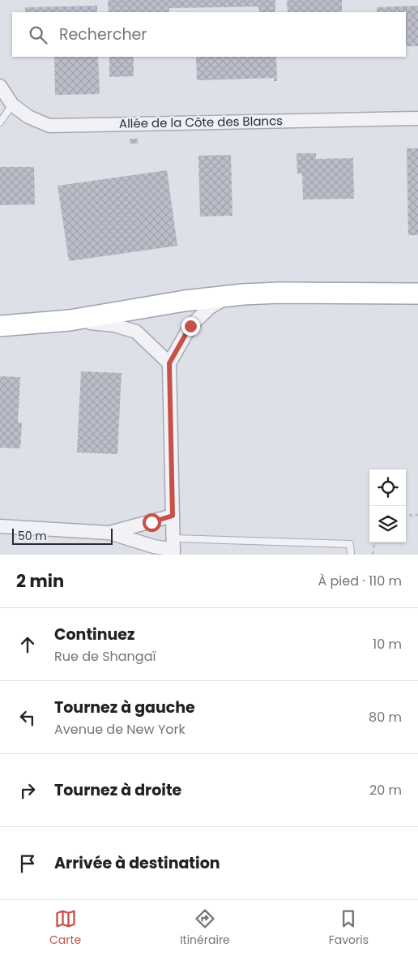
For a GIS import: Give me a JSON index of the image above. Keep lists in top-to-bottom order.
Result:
{
  "streets": {
    "street": ["Allée de la Côte des Blancs"]
  },
  "scale_bar": "50 m",
  "page": {
    "search": "Rechercher",
    "scale": "50 m",
    "heading": ["2 min", "À pied · 110 m"],
    "list": [
      ["Continuez", "Rue de Shangaï", "10 m"],
      ["Tournez à gauche", "Avenue de New York", "80 m"],
      ["Tournez à droite", "20 m"],
      "Arrivée à destination"
    ],
    "nav": ["Carte", "Itinéraire", "Favoris"]
  }
}
